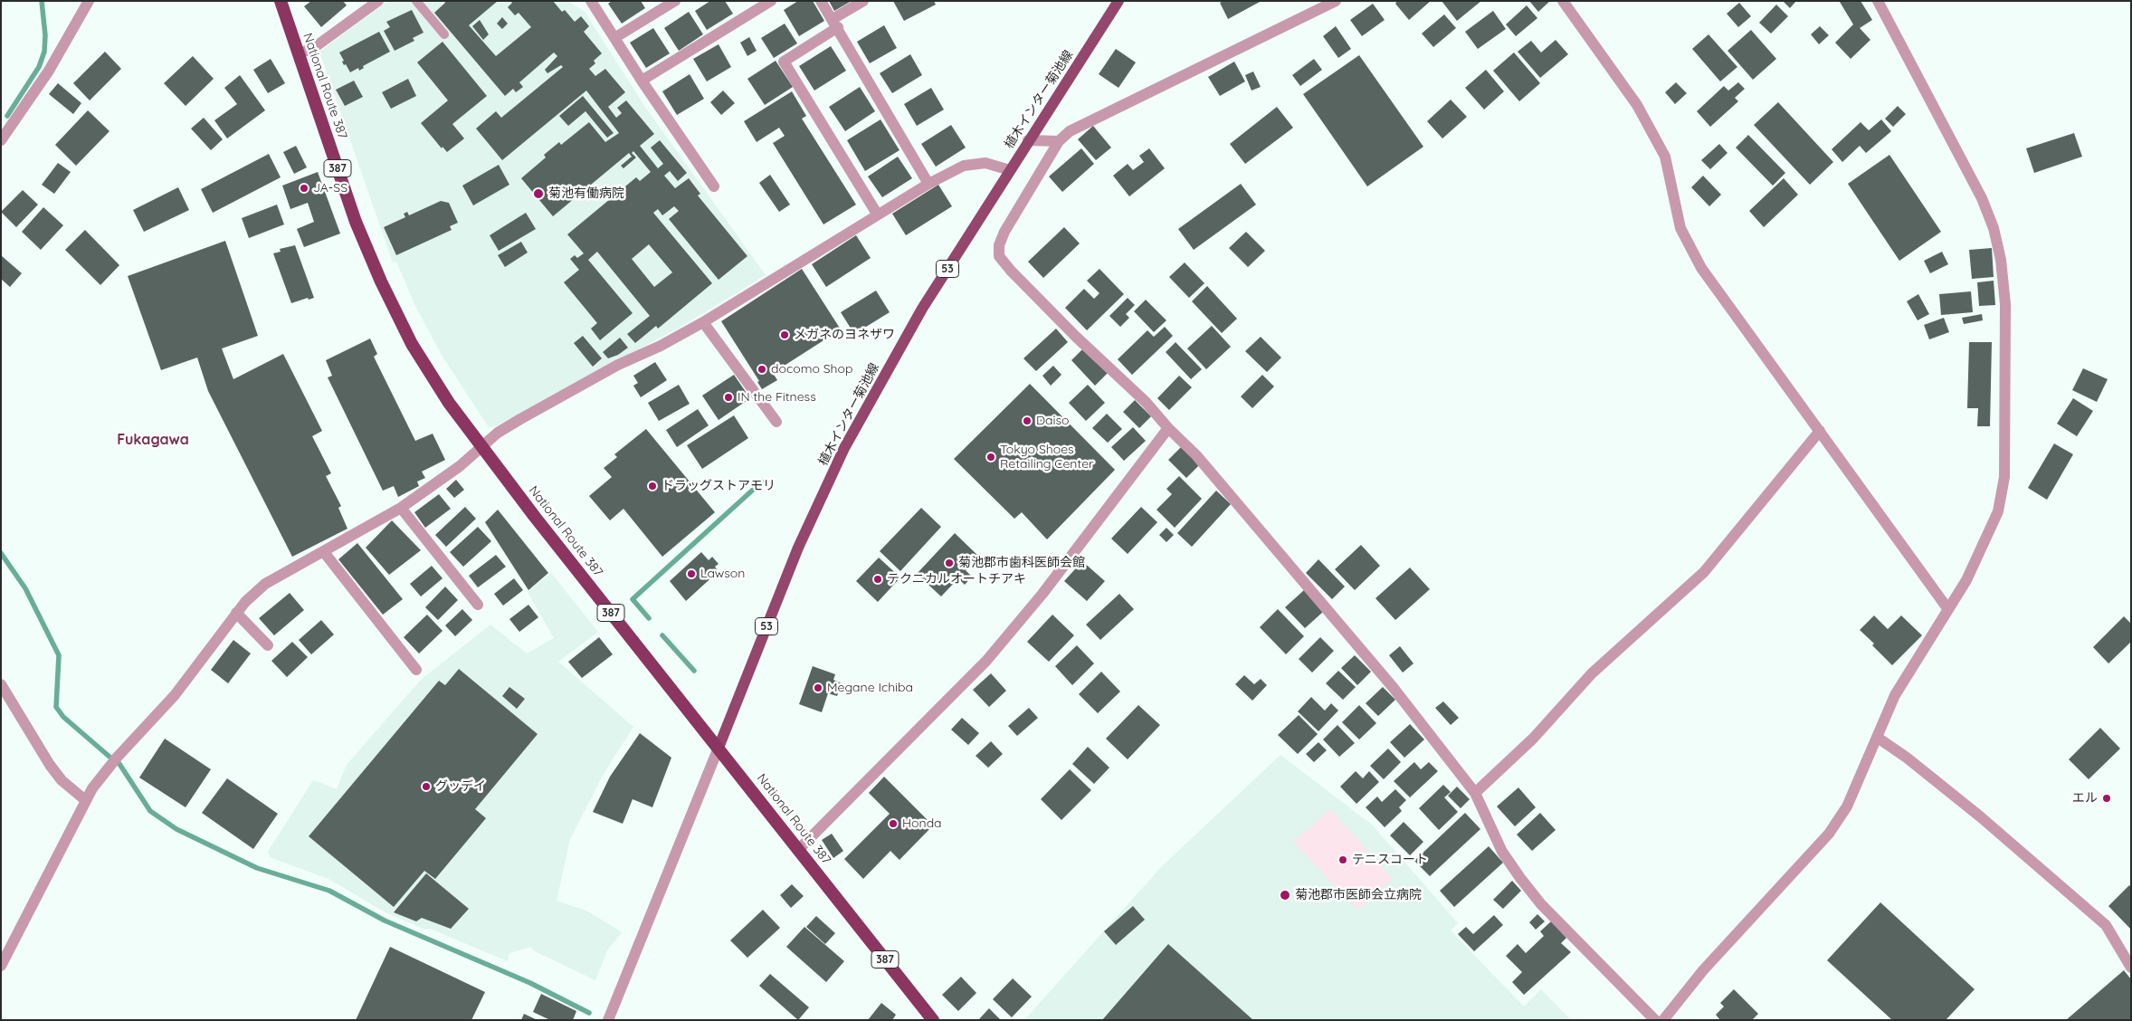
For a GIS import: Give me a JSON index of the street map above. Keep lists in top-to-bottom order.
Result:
{
  "streets": {
    "highway": ["National Route 387", "387"],
    "main road": ["植木インター菊池線", "53"]
  },
  "crossings": [
    ["National Route 387", "植木インター菊池線"]
  ],
  "districts": ["Fukagawa"],
  "places": [
    "JA-SS",
    "菊池有働病院",
    "メガネのヨネザワ",
    "docomo Shop",
    "IN the Fitness",
    "Daiso",
    "Tokyo Shoes Retailing Center",
    "ドラッグストアモリ",
    "菊池郡市歯科医師会館",
    "Lawson",
    "テクニカルオートチアキ",
    "Megane Ichiba",
    "グッデイ",
    "エル",
    "Honda",
    "テニスコート",
    "菊池郡市医師会立病院"
  ]
}
